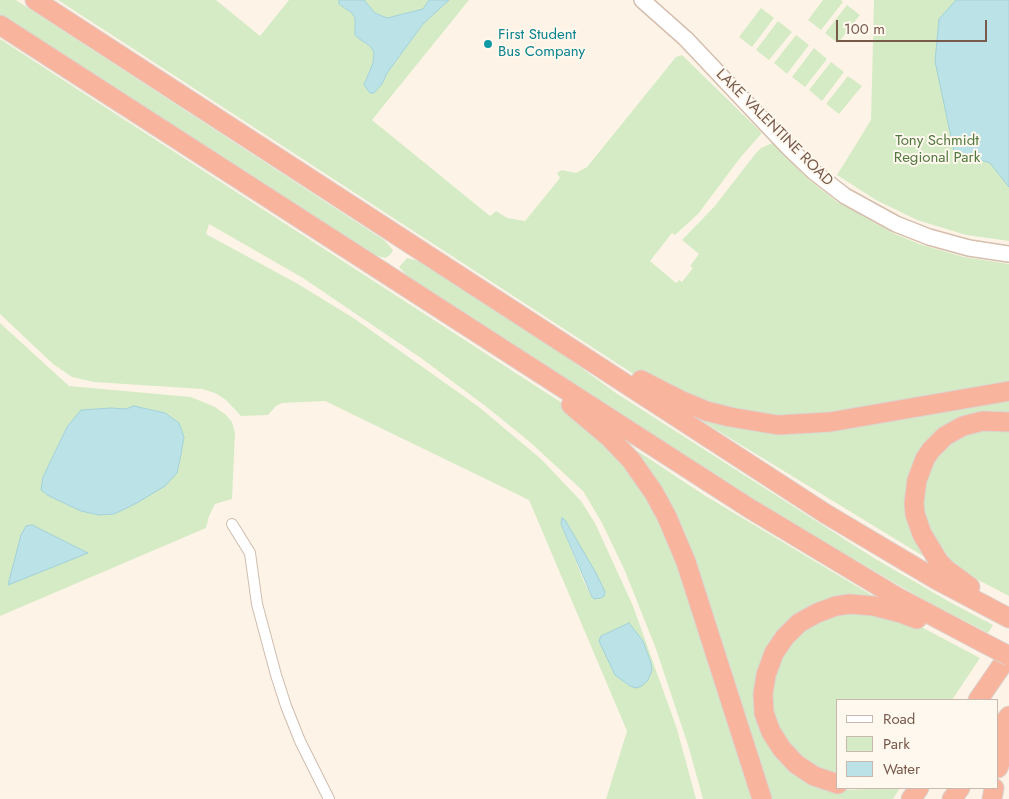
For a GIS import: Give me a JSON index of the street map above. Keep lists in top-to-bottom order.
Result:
{
  "streets": {
    "street": ["LAKE VALENTINE ROAD"]
  },
  "parks": ["Tony Schmidt Regional Park"],
  "places": ["First Student Bus Company"],
  "legend": ["Road", "Park", "Water"],
  "scale_bar": "100 m"
}
